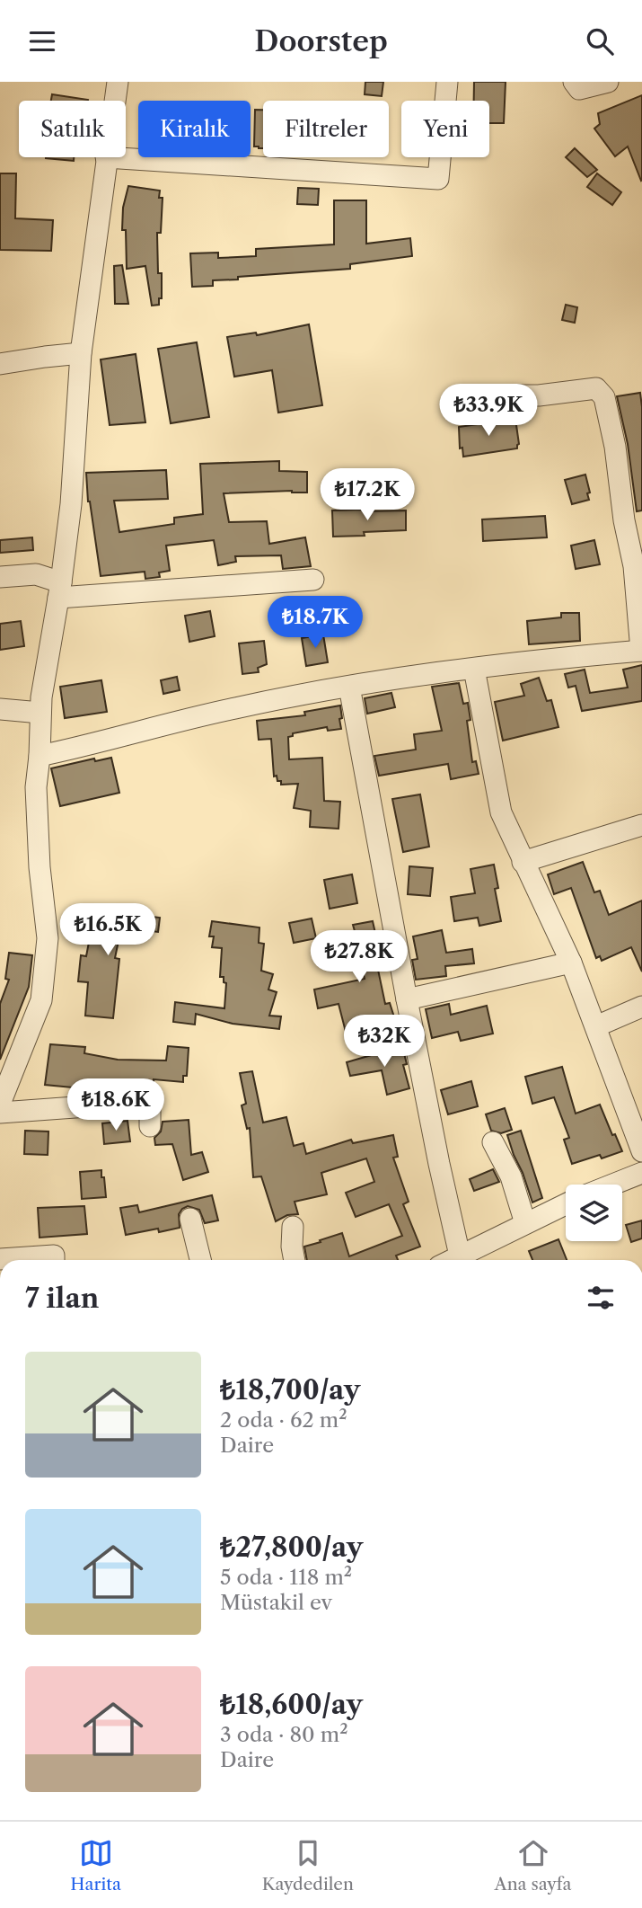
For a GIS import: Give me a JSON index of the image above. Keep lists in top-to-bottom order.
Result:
{
  "page": {
    "header": "Doorstep",
    "chip": [
      "Satılık",
      "Kiralık",
      "Filtreler",
      "Yeni"
    ],
    "price": [
      "₺33.9K",
      "₺17.2K",
      "₺18.7K",
      "₺16.5K",
      "₺27.8K",
      "₺32K",
      "₺18.6K"
    ],
    "heading": "7 ilan",
    "list": [
      {
        "name": "₺18,700/ay",
        "note": "2 oda · 62 m² · Daire"
      },
      {
        "name": "₺27,800/ay",
        "note": "5 oda · 118 m² · Müstakil ev"
      },
      {
        "name": "₺18,600/ay",
        "note": "3 oda · 80 m² · Daire"
      }
    ],
    "tabs": ["Harita", "Kaydedilen", "Ana sayfa"]
  }
}
